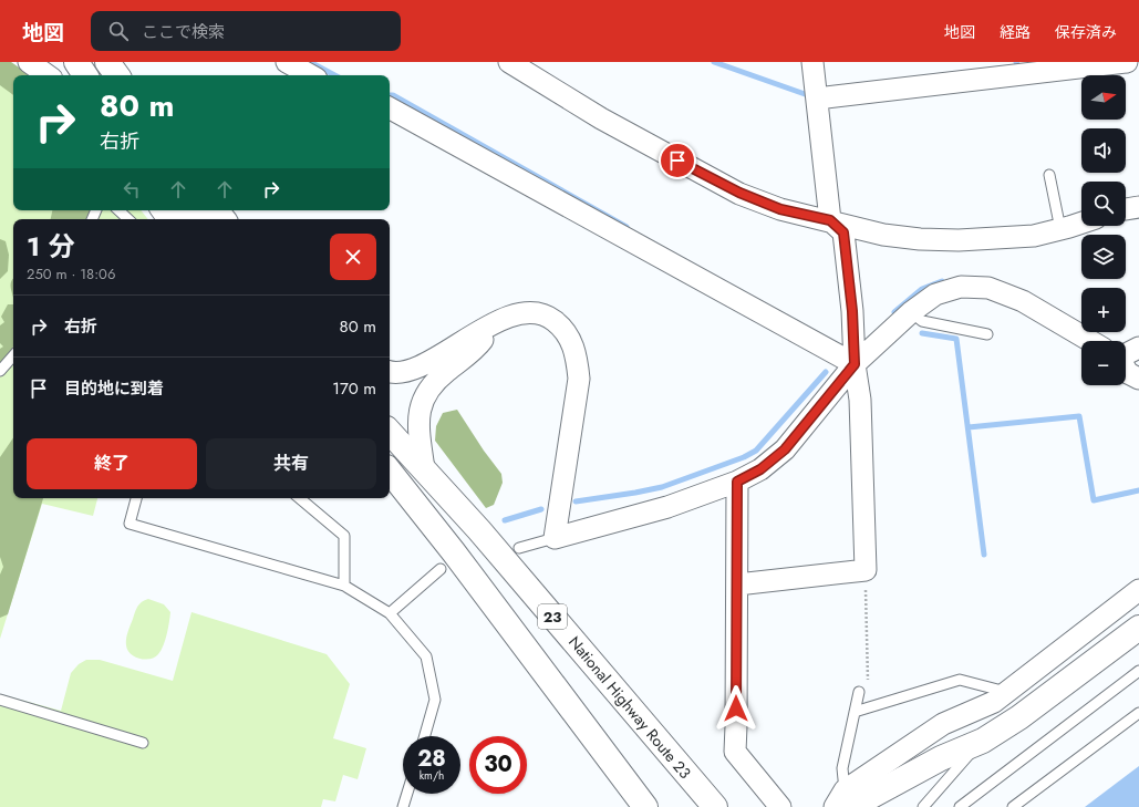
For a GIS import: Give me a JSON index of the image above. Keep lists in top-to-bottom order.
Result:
{
  "streets": {
    "main road": ["23", "National Highway Route 23"]
  },
  "north": "right",
  "page": {
    "header": "地図",
    "search": "ここで検索",
    "nav": ["地図", "経路", "保存済み"],
    "map_buttons": ["+", "−"],
    "turn": ["80 m", "右折"],
    "heading": ["1 分", "250 m · 18:06"],
    "list": [
      {
        "name": "右折",
        "value": "80 m"
      },
      {
        "name": "目的地に到着",
        "value": "170 m"
      }
    ],
    "buttons": ["終了", "共有"],
    "speed": "28 km/h",
    "limit": "30"
  }
}
